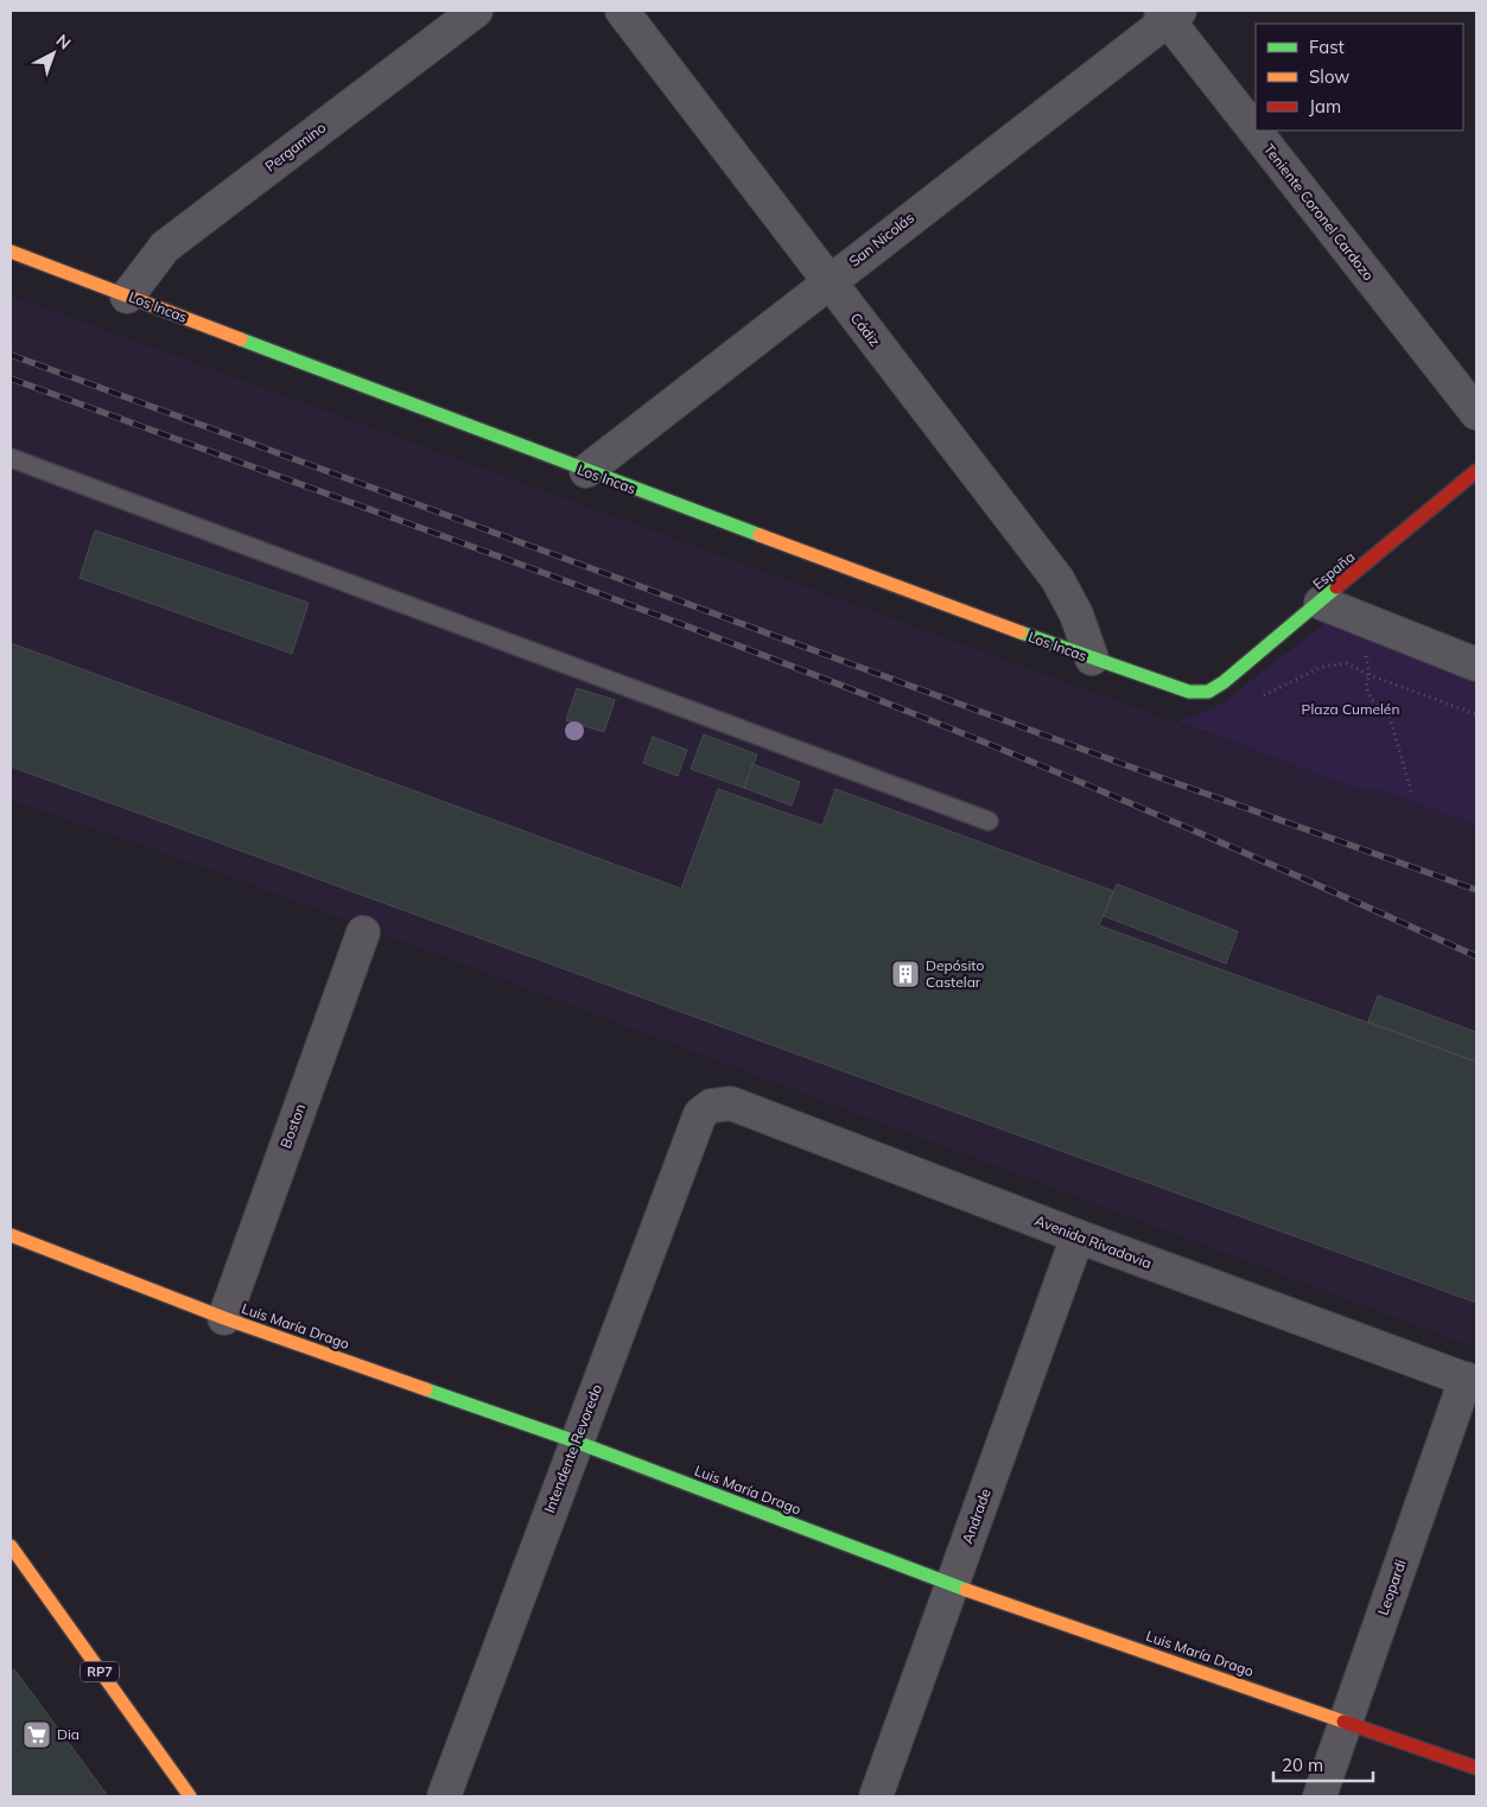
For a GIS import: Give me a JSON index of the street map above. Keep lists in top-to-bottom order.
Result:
{
  "streets": {
    "street": [
      "Pergamino",
      "Teniente Coronel Cardozo",
      "San Nicolás",
      "Los Incas",
      "Cádiz",
      "España",
      "Boston",
      "Avenida Rivadavia",
      "Luis María Drago",
      "Intendente Revoredo",
      "Andrade",
      "Leopardi",
      "RP7"
    ]
  },
  "crossings": [
    ["Pergamino", "Los Incas"],
    ["Teniente Coronel Cardozo", "San Nicolás"],
    ["San Nicolás", "Los Incas"],
    ["San Nicolás", "Cádiz"],
    ["Los Incas", "Cádiz"],
    ["Los Incas", "España"],
    ["Boston", "Luis María Drago"],
    ["Avenida Rivadavia", "Intendente Revoredo"],
    ["Avenida Rivadavia", "Andrade"],
    ["Avenida Rivadavia", "Leopardi"],
    ["Luis María Drago", "Intendente Revoredo"],
    ["Luis María Drago", "Andrade"],
    ["Luis María Drago", "Leopardi"]
  ],
  "parks": ["Plaza Cumelén"],
  "places": {
    "building": ["Depósito Castelar"],
    "supermarket": ["Dia"]
  },
  "legend": ["Fast", "Slow", "Jam"],
  "scale_bar": "20 m",
  "north": "top right"
}
